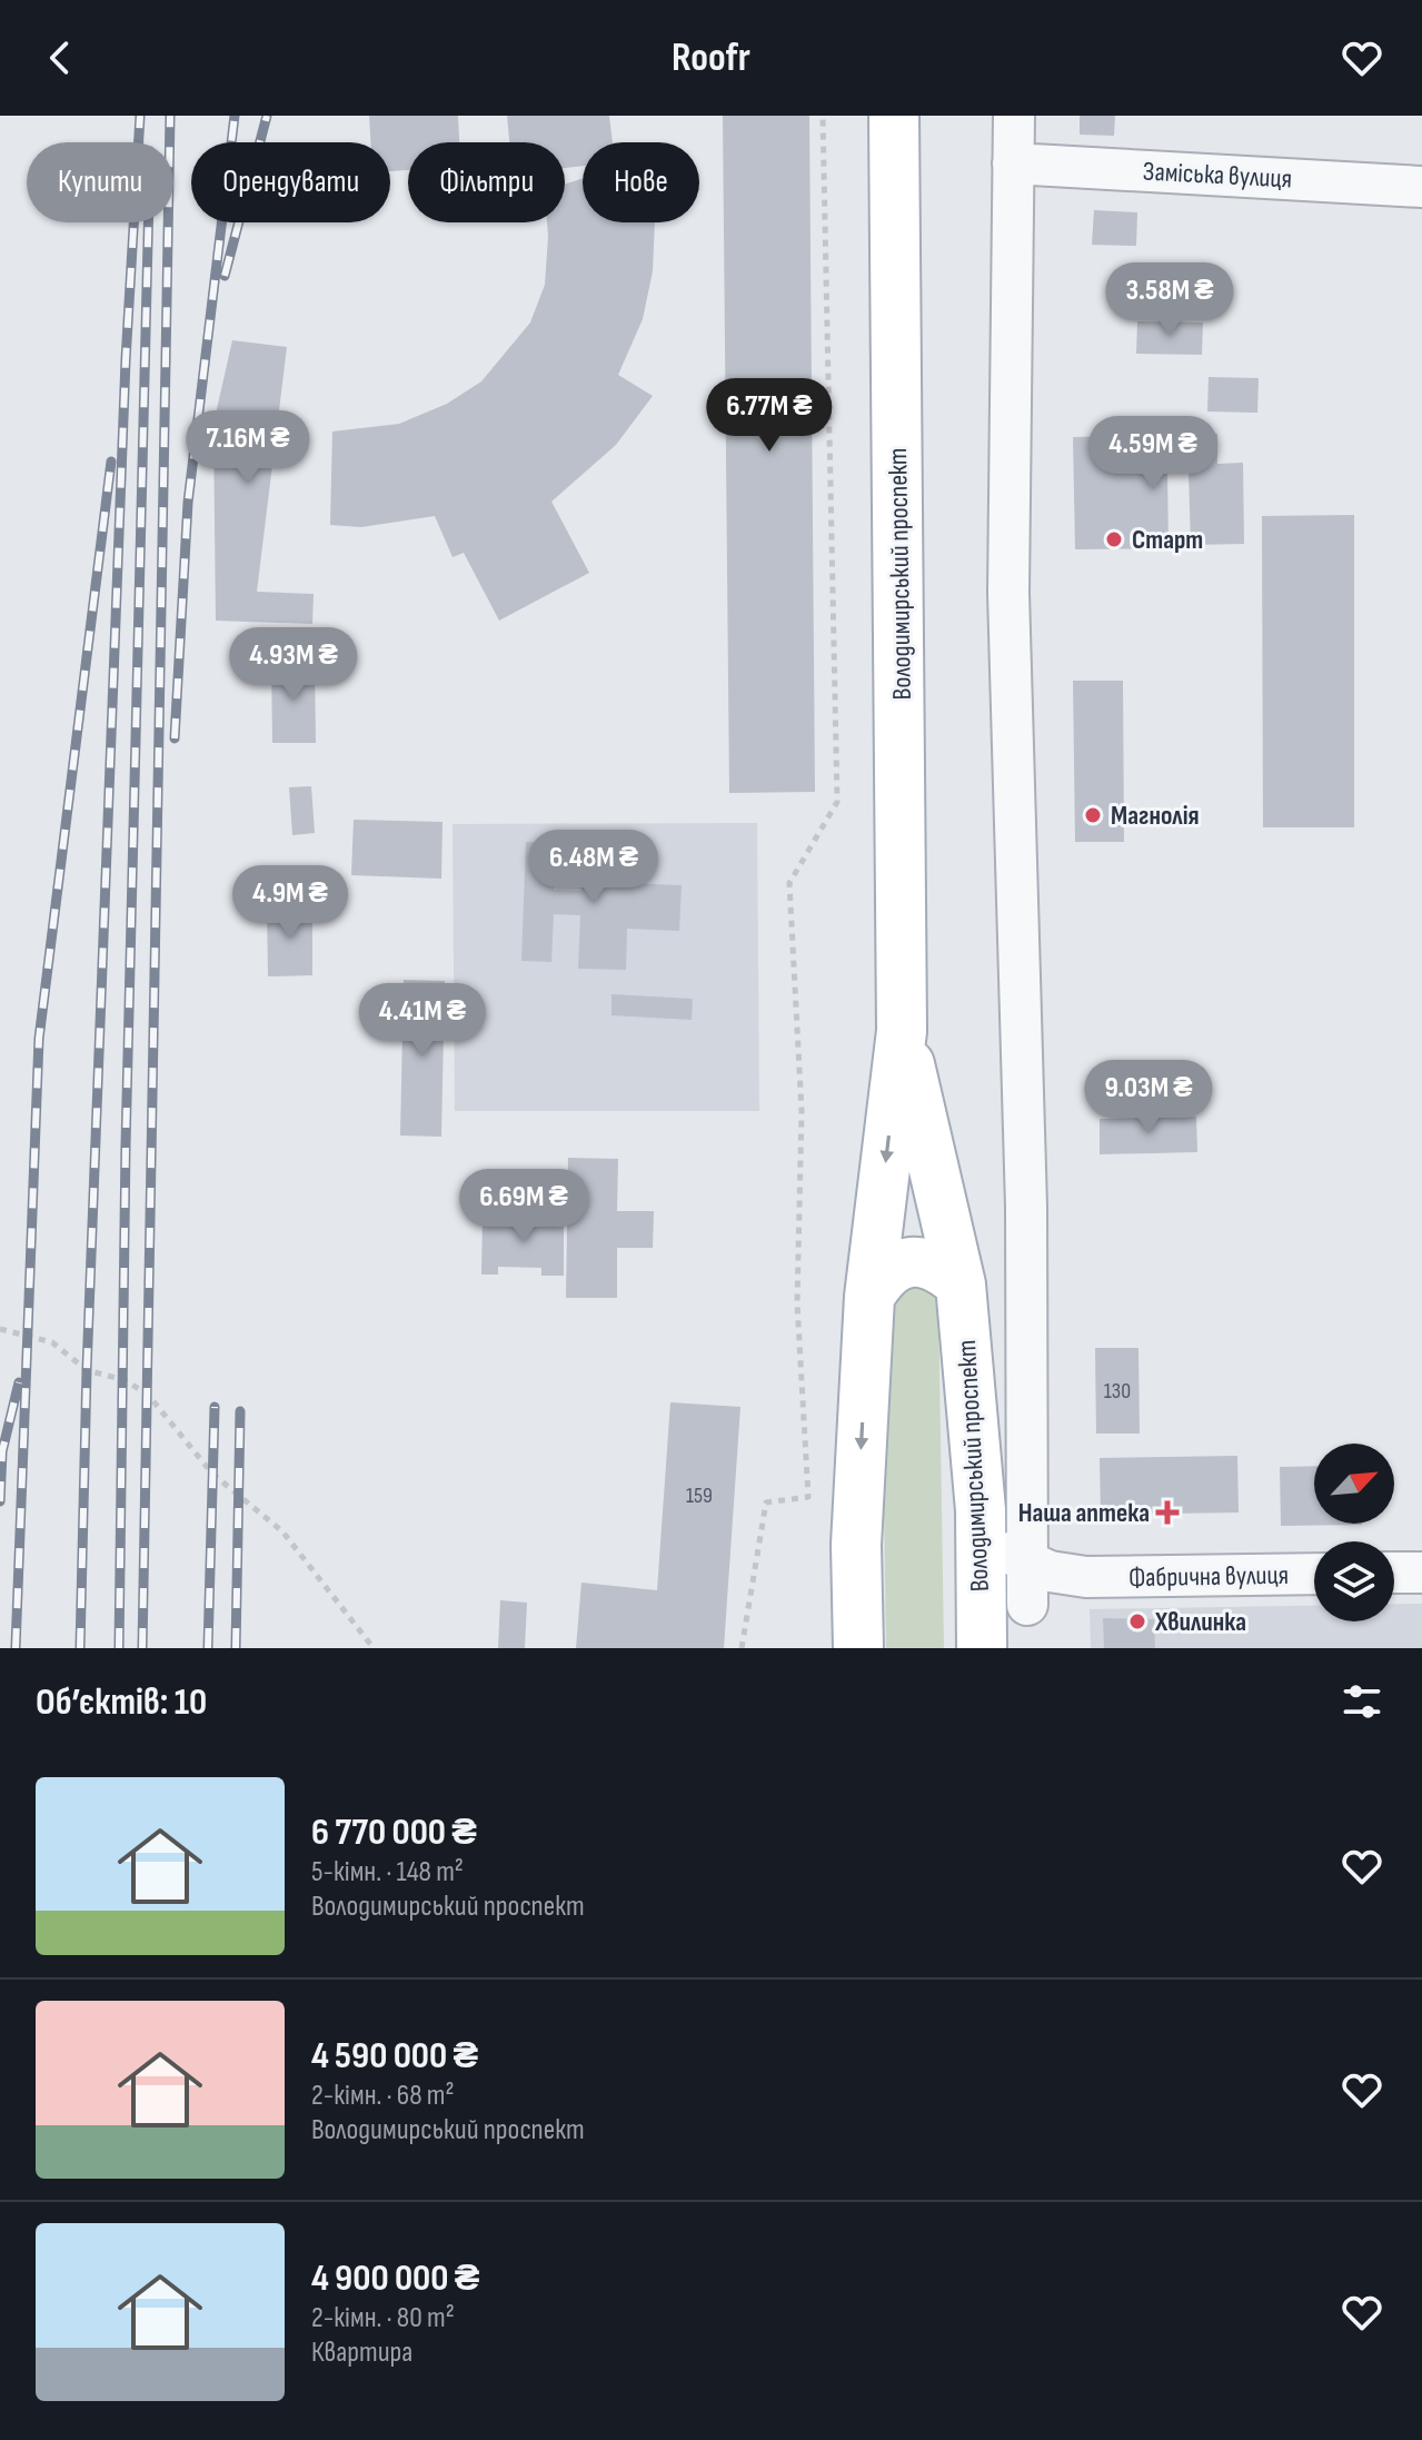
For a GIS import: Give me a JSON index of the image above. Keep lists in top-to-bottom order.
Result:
{
  "streets": {
    "main road": ["Володимирський проспект"],
    "street": ["Заміська вулиця", "Фабрична вулиця"]
  },
  "places": {
    "other": ["Старт", "Магнолія", "Хвилинка"],
    "health": ["Наша аптека"]
  },
  "house_numbers": ["130", "159"],
  "north": "top right",
  "page": {
    "header": "Roofr",
    "chip": [
      "Купити",
      "Орендувати",
      "Фільтри",
      "Нове"
    ],
    "price": [
      "3.58M ₴",
      "6.77M ₴",
      "7.16M ₴",
      "4.59M ₴",
      "4.93M ₴",
      "6.48M ₴",
      "4.9M ₴",
      "4.41M ₴",
      "9.03M ₴",
      "6.69M ₴"
    ],
    "heading": "Об’єктів: 10",
    "list": [
      {
        "name": "6 770 000 ₴",
        "note": "5-кімн. · 148 m² · Володимирський проспект"
      },
      {
        "name": "4 590 000 ₴",
        "note": "2-кімн. · 68 m² · Володимирський проспект"
      },
      {
        "name": "4 900 000 ₴",
        "note": "2-кімн. · 80 m² · Квартира"
      }
    ]
  }
}
